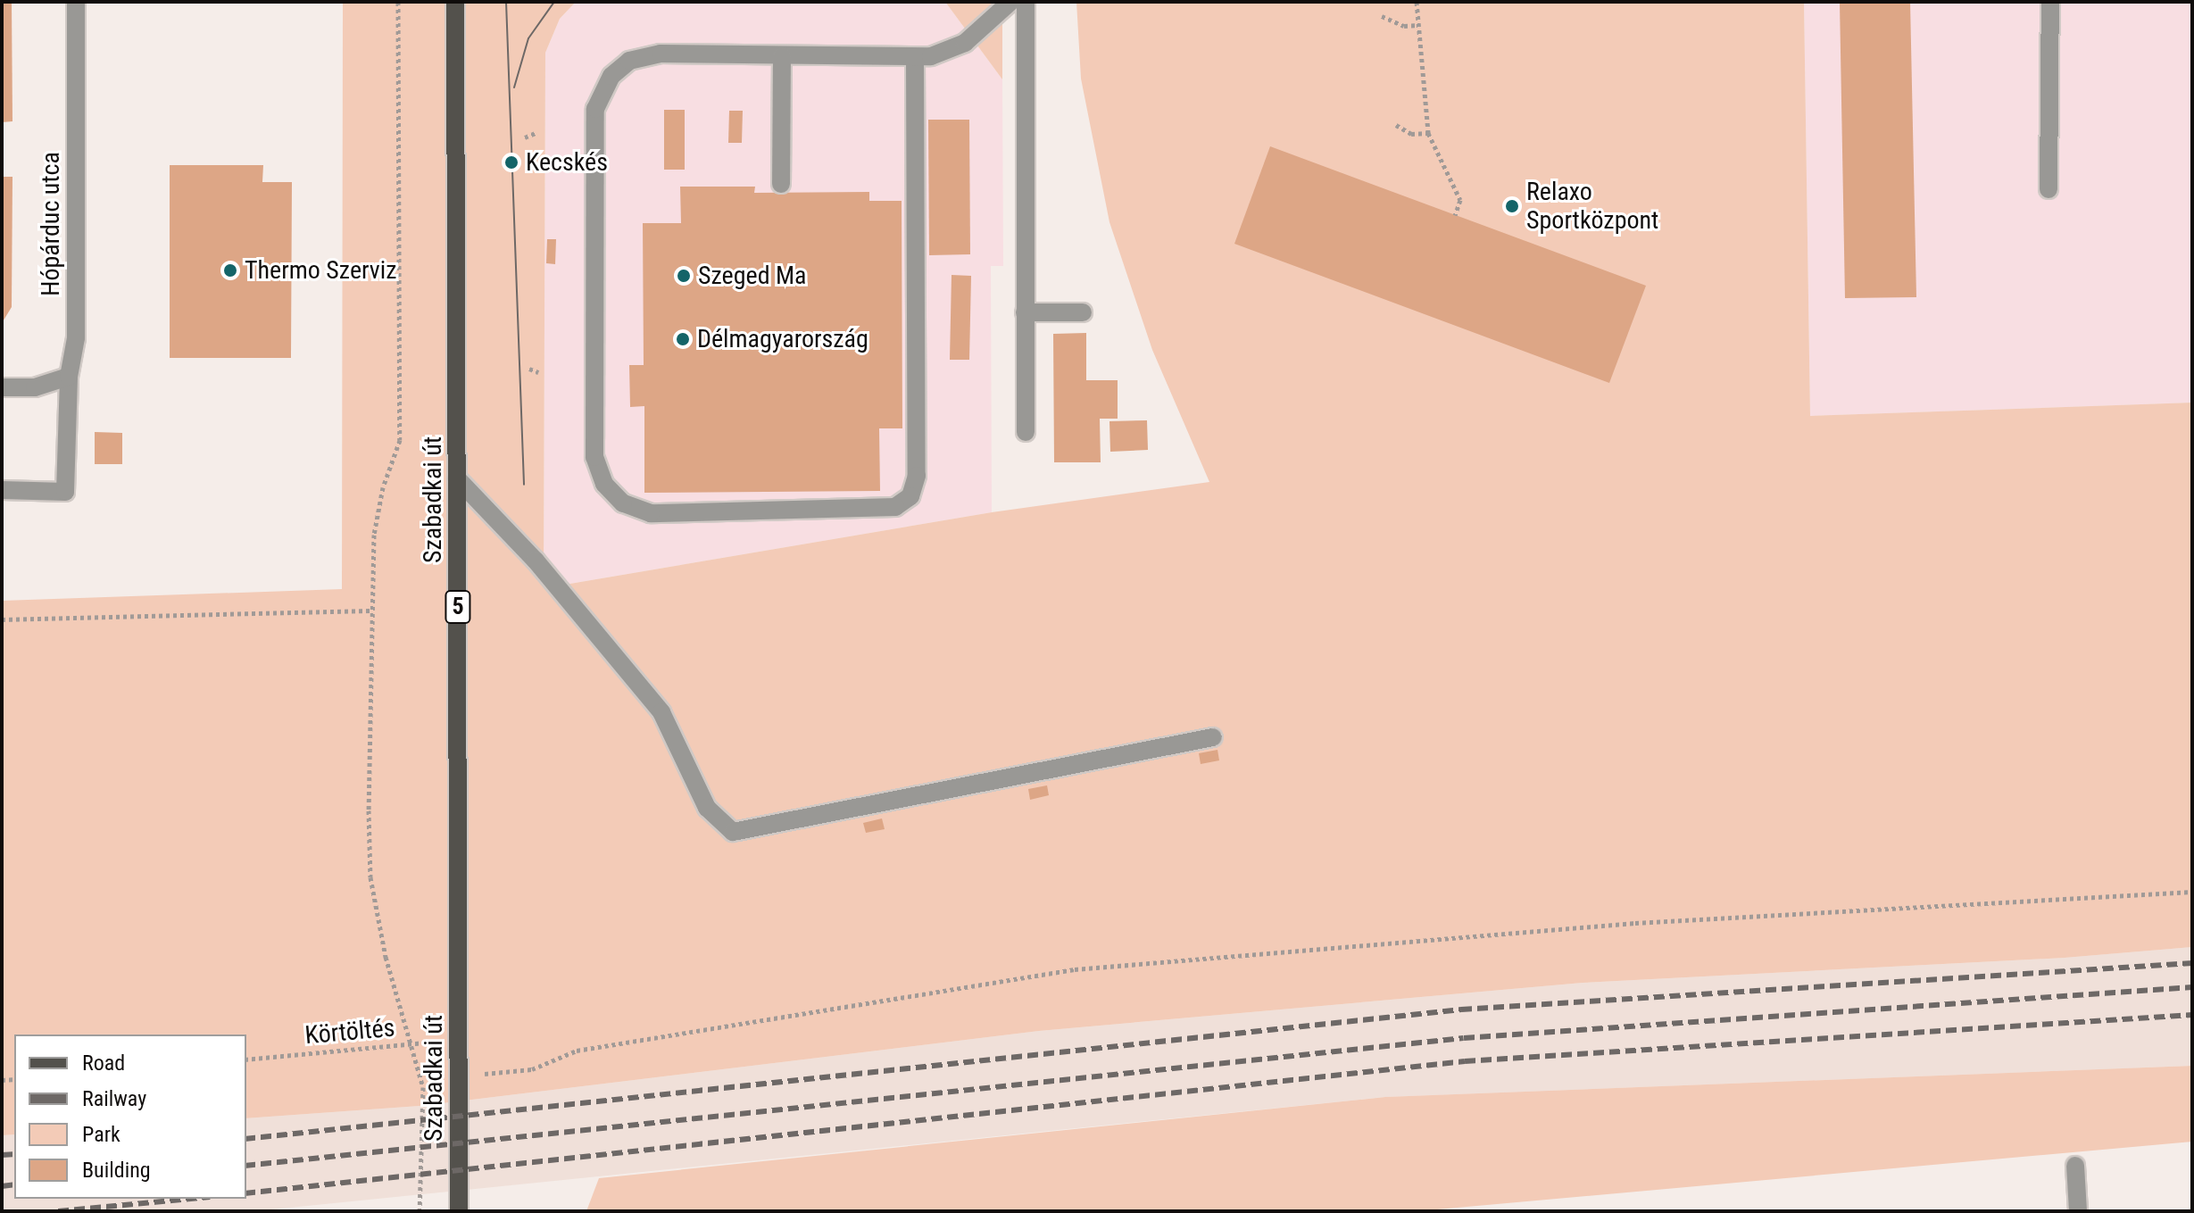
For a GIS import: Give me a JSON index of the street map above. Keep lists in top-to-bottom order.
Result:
{
  "streets": {
    "main road": ["Szabadkai út", "5"],
    "street": ["Hópárduc utca"],
    "path": ["Körtöltés"]
  },
  "crossings": [
    ["Szabadkai út", "Körtöltés"]
  ],
  "places": [
    "Kecskés",
    "Relaxo Sportközpont",
    "Thermo Szerviz",
    "Szeged Ma",
    "Délmagyarország"
  ],
  "legend": [
    "Road",
    "Railway",
    "Park",
    "Building"
  ]
}
